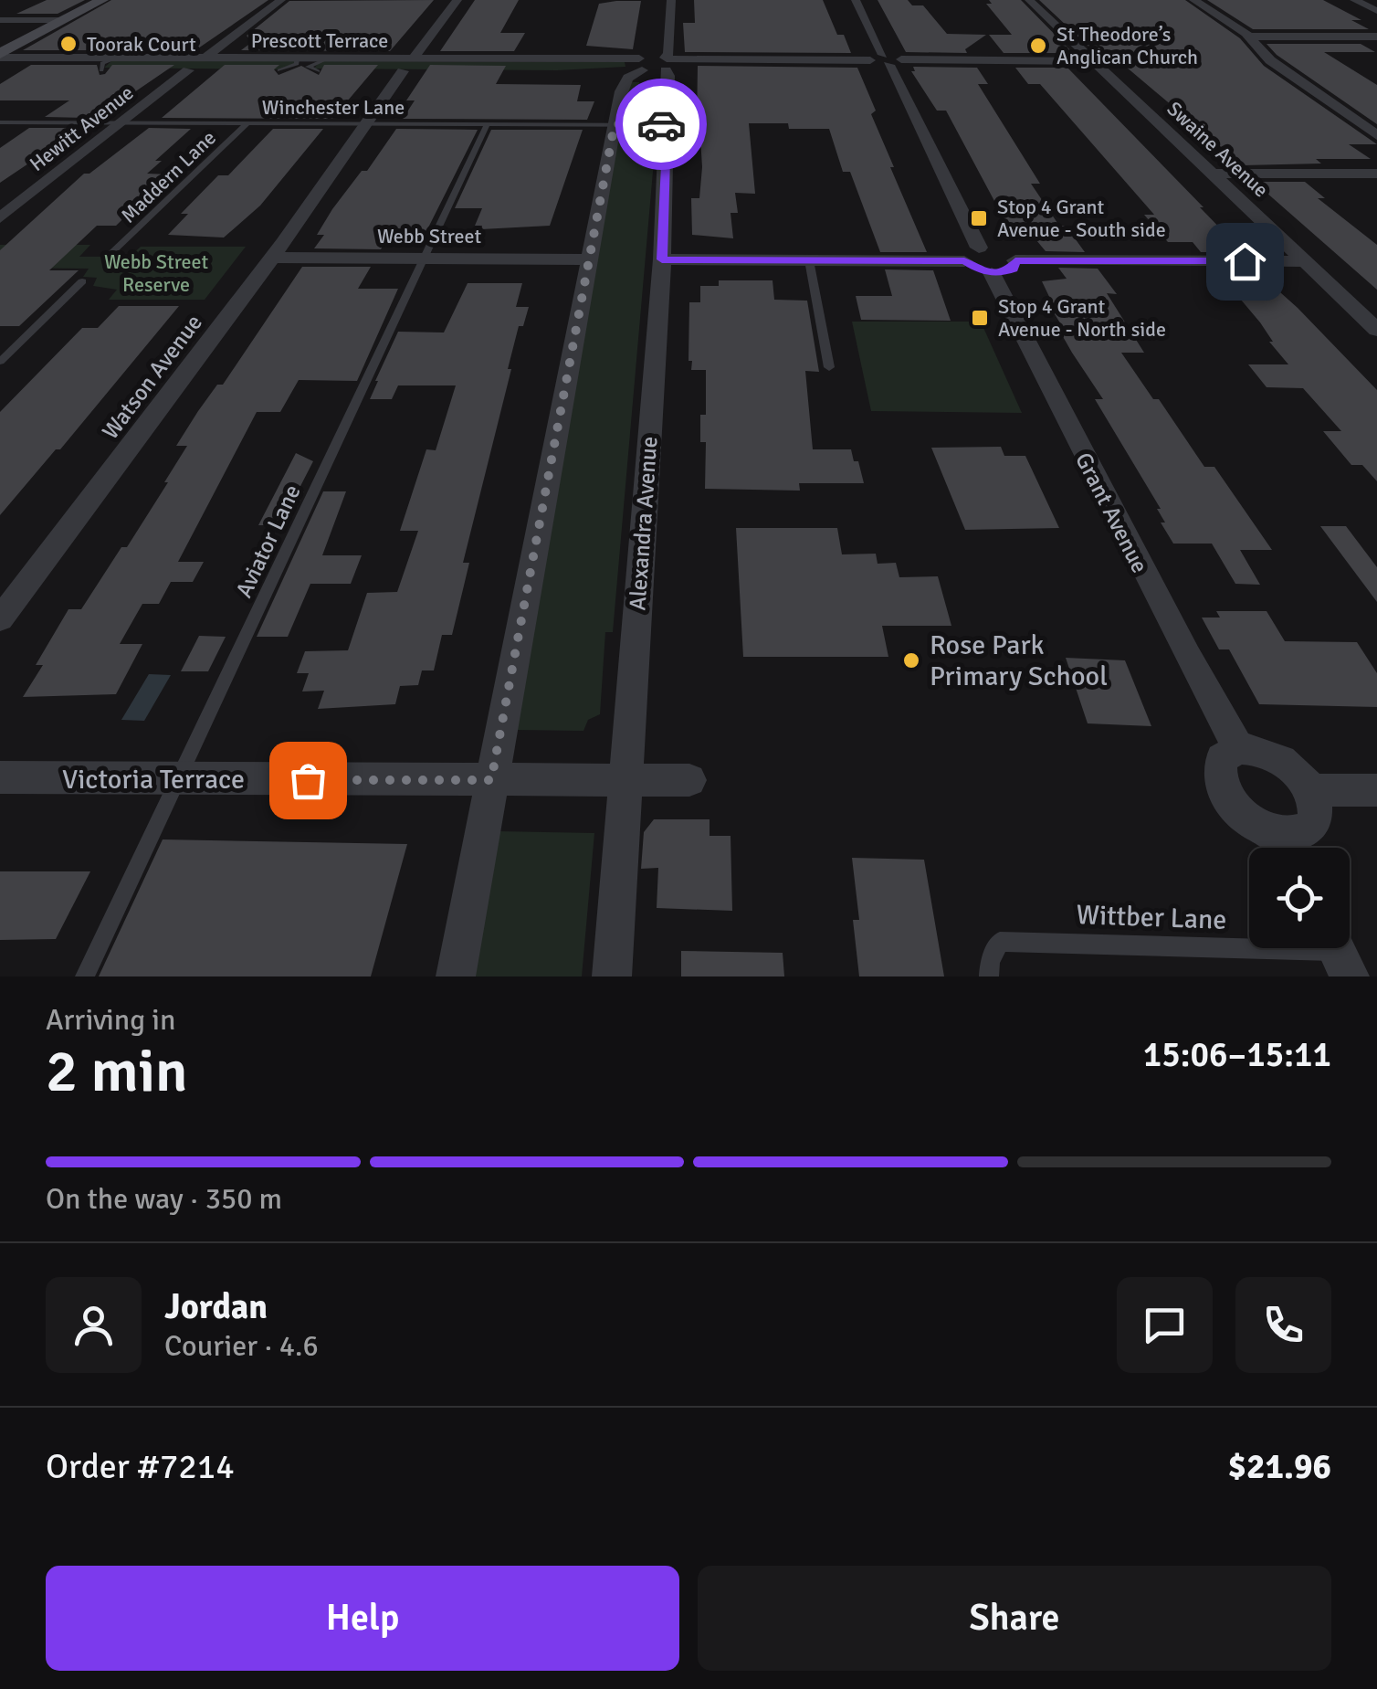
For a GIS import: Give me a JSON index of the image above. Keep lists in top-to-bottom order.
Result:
{
  "streets": {
    "street": [
      "Prescott Terrace",
      "Hewitt Avenue",
      "Swaine Avenue",
      "Webb Street",
      "Watson Avenue",
      "Grant Avenue",
      "Alexandra Avenue",
      "Victoria Terrace"
    ],
    "lane": [
      "Winchester Lane",
      "Maddern Lane",
      "Aviator Lane",
      "Wittber Lane"
    ]
  },
  "crossings": [
    ["Prescott Terrace", "Hewitt Avenue"],
    ["Prescott Terrace", "Watson Avenue"],
    ["Prescott Terrace", "Alexandra Avenue"],
    ["Winchester Lane", "Hewitt Avenue"],
    ["Winchester Lane", "Maddern Lane"],
    ["Winchester Lane", "Watson Avenue"],
    ["Winchester Lane", "Alexandra Avenue"],
    ["Winchester Lane", "Aviator Lane"],
    ["Webb Street", "Watson Avenue"],
    ["Webb Street", "Alexandra Avenue"],
    ["Webb Street", "Aviator Lane"],
    ["Alexandra Avenue", "Victoria Terrace"],
    ["Aviator Lane", "Victoria Terrace"]
  ],
  "parks": ["Webb Street Reserve"],
  "places": {
    "other": ["Toorak Court", "St Theodore’s Anglican Church", "Rose Park Primary School"],
    "transit": ["Stop 4 Grant Avenue - South side", "Stop 4 Grant Avenue - North side"]
  },
  "page": {
    "heading": ["2 min", "Arriving in", "15:06–15:11"],
    "panel": [
      "Jordan",
      "Courier · 4.6",
      "Order #7214",
      "$21.96"
    ],
    "bar": "On the way · 350 m",
    "buttons": ["Help", "Share"]
  }
}
